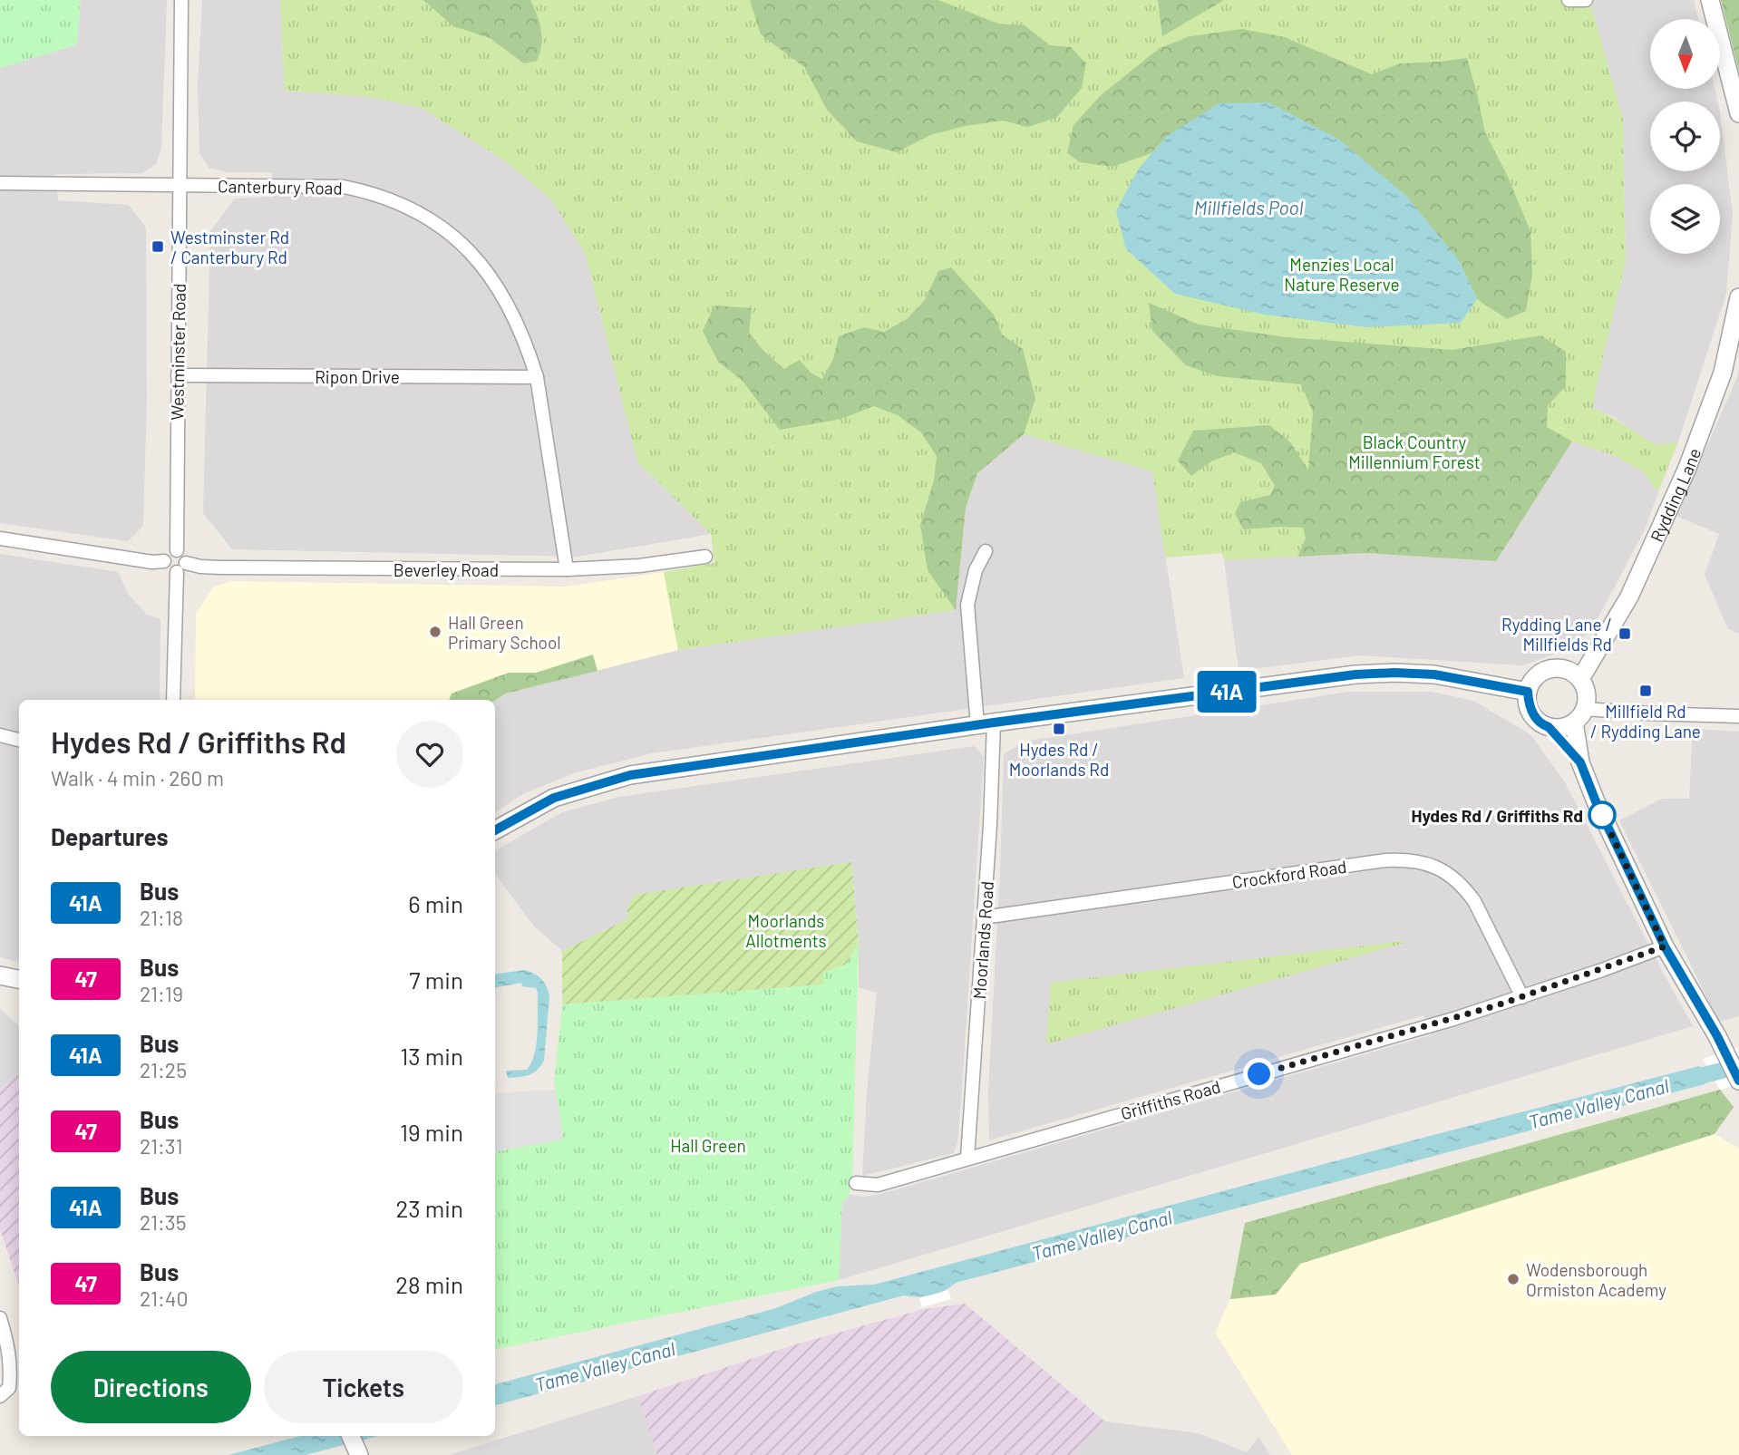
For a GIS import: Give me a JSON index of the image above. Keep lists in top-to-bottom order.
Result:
{
  "streets": {
    "street": [
      "Canterbury Road",
      "Westminster Road",
      "Ripon Drive",
      "Rydding Lane",
      "Beverley Road",
      "Crockford Road",
      "Moorlands Road",
      "Griffiths Road"
    ]
  },
  "crossings": [
    ["Canterbury Road", "Westminster Road"],
    ["Canterbury Road", "Ripon Drive"],
    ["Canterbury Road", "Beverley Road"],
    ["Westminster Road", "Ripon Drive"],
    ["Westminster Road", "Beverley Road"],
    ["Crockford Road", "Moorlands Road"],
    ["Crockford Road", "Griffiths Road"],
    ["Moorlands Road", "Griffiths Road"]
  ],
  "water": ["Millfields Pool", "Tame Valley Canal"],
  "parks": [
    "Menzies Local Nature Reserve",
    "Black Country Millennium Forest",
    "Moorlands Allotments",
    "Hall Green"
  ],
  "places": {
    "transit": [
      "Westminster Rd / Canterbury Rd",
      "Rydding Lane / Millfields Rd",
      "Millfield Rd / Rydding Lane",
      "Hydes Rd / Moorlands Rd"
    ],
    "other": ["Hall Green Primary School", "Hydes Rd / Griffiths Rd", "Wodensborough Ormiston Academy"]
  },
  "lines": ["bus line 41A"],
  "north": "bottom",
  "page": {
    "on_map": "41A",
    "heading": [
      ["Hydes Rd / Griffiths Rd", "Walk · 4 min · 260 m"],
      "Departures"
    ],
    "list": [
      {
        "mark": "41A",
        "name": "Bus",
        "note": "21:18",
        "value": "6 min"
      },
      {
        "mark": "47",
        "name": "Bus",
        "note": "21:19",
        "value": "7 min"
      },
      {
        "mark": "41A",
        "name": "Bus",
        "note": "21:25",
        "value": "13 min"
      },
      {
        "mark": "47",
        "name": "Bus",
        "note": "21:31",
        "value": "19 min"
      },
      {
        "mark": "41A",
        "name": "Bus",
        "note": "21:35",
        "value": "23 min"
      },
      {
        "mark": "47",
        "name": "Bus",
        "note": "21:40",
        "value": "28 min"
      }
    ],
    "buttons": ["Directions", "Tickets"]
  }
}
